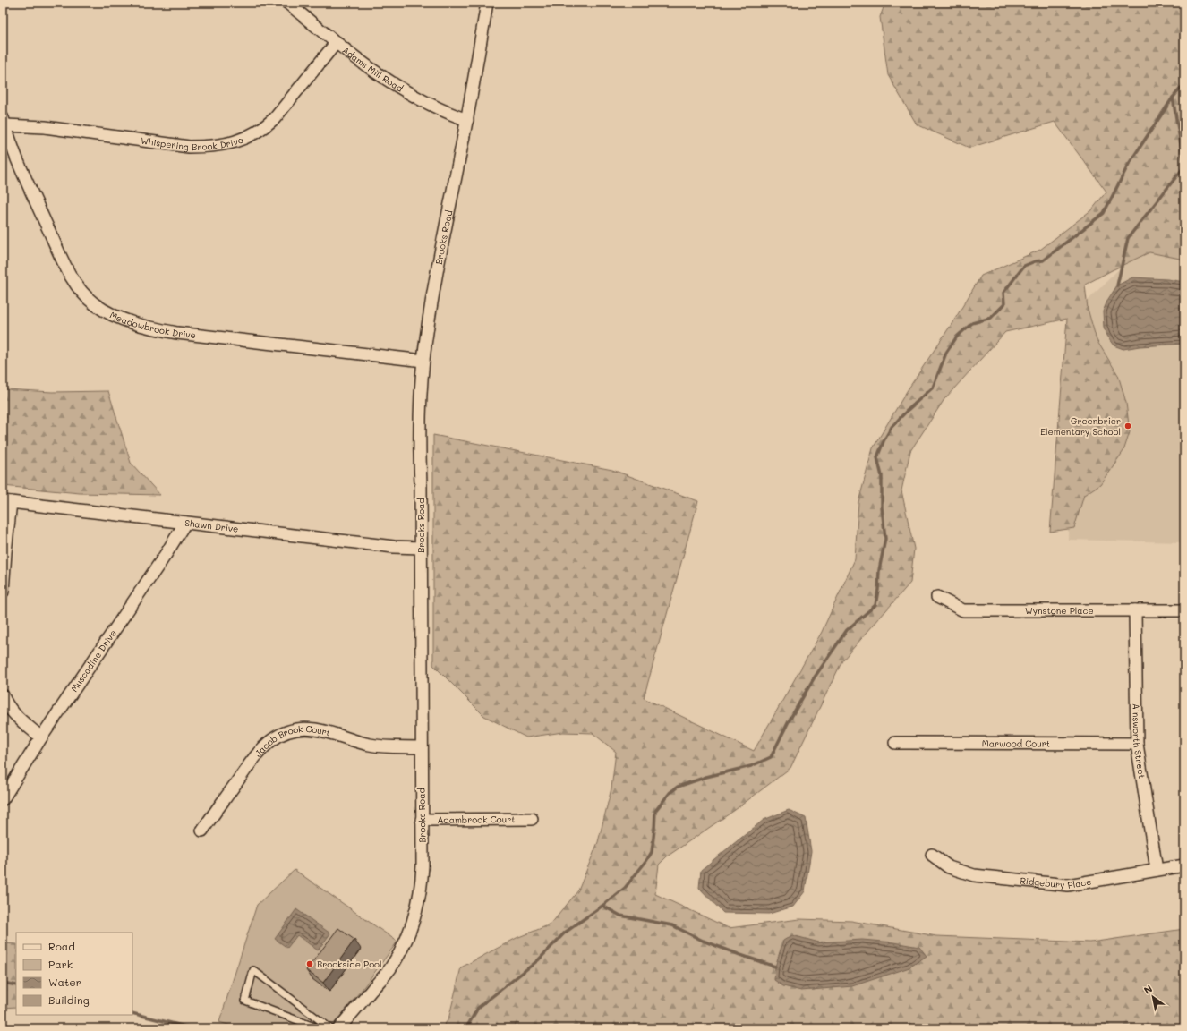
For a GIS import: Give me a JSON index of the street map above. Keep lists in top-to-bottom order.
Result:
{
  "streets": {
    "street": [
      "Adams Mill Road",
      "Whispering Brook Drive",
      "Brooks Road",
      "Meadowbrook Drive",
      "Shawn Drive",
      "Wynstone Place",
      "Muscadine Drive",
      "Ainsworth Street",
      "Marwood Court",
      "Jacob Brook Court",
      "Adambrook Court",
      "Ridgebury Place"
    ]
  },
  "crossings": [
    ["Adams Mill Road", "Whispering Brook Drive"],
    ["Adams Mill Road", "Brooks Road"],
    ["Whispering Brook Drive", "Meadowbrook Drive"],
    ["Brooks Road", "Meadowbrook Drive"],
    ["Brooks Road", "Shawn Drive"],
    ["Brooks Road", "Jacob Brook Court"],
    ["Brooks Road", "Adambrook Court"],
    ["Shawn Drive", "Muscadine Drive"],
    ["Wynstone Place", "Ainsworth Street"],
    ["Ainsworth Street", "Marwood Court"],
    ["Ainsworth Street", "Ridgebury Place"]
  ],
  "places": ["Greenbrier Elementary School", "Brookside Pool"],
  "legend": [
    "Road",
    "Park",
    "Water",
    "Building"
  ],
  "north": "top left"
}
